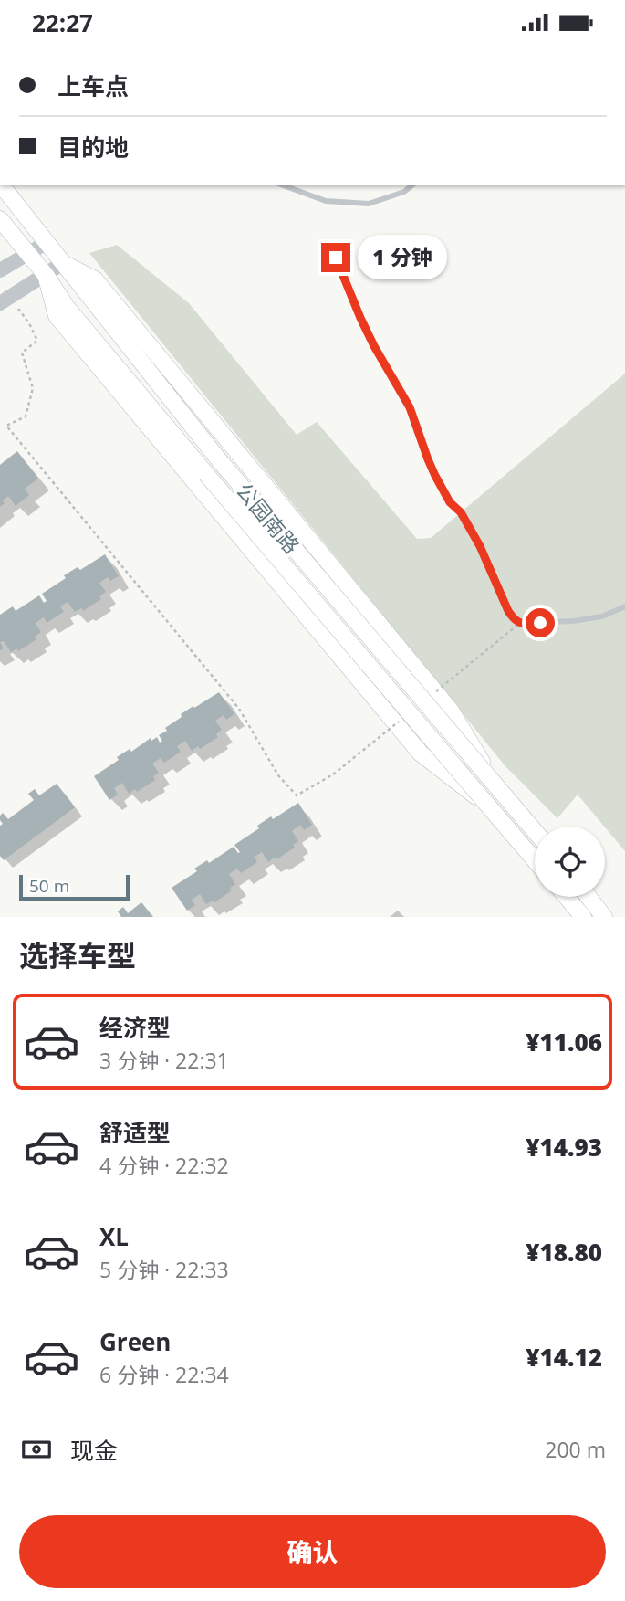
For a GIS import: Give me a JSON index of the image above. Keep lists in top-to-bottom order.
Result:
{
  "streets": {
    "main road": ["公园南路"]
  },
  "scale_bar": "50 m",
  "page": {
    "status": "22:27",
    "banner": ["上车点", "目的地"],
    "bubble": "1 分钟",
    "scale": "50 m",
    "heading": "选择车型",
    "list": [
      {
        "name": "经济型",
        "note": "3 分钟 · 22:31",
        "value": "¥11.06"
      },
      {
        "name": "舒适型",
        "note": "4 分钟 · 22:32",
        "value": "¥14.93"
      },
      {
        "name": "XL",
        "note": "5 分钟 · 22:33",
        "value": "¥18.80"
      },
      {
        "name": "Green",
        "note": "6 分钟 · 22:34",
        "value": "¥14.12"
      }
    ],
    "pay": ["现金", "200 m"],
    "buttons": "确认"
  }
}
